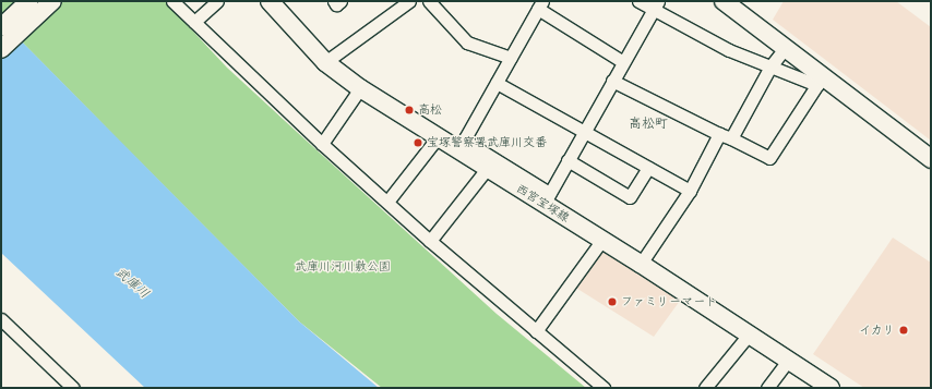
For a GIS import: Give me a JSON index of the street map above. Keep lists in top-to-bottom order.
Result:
{
  "streets": {
    "main road": ["西宮宝塚線"]
  },
  "districts": ["高松町"],
  "water": ["武庫川"],
  "parks": ["武庫川河川敷公園"],
  "places": [
    "高松",
    "宝塚警察署武庫川交番",
    "ファミリーマート",
    "イカリ"
  ]
}
